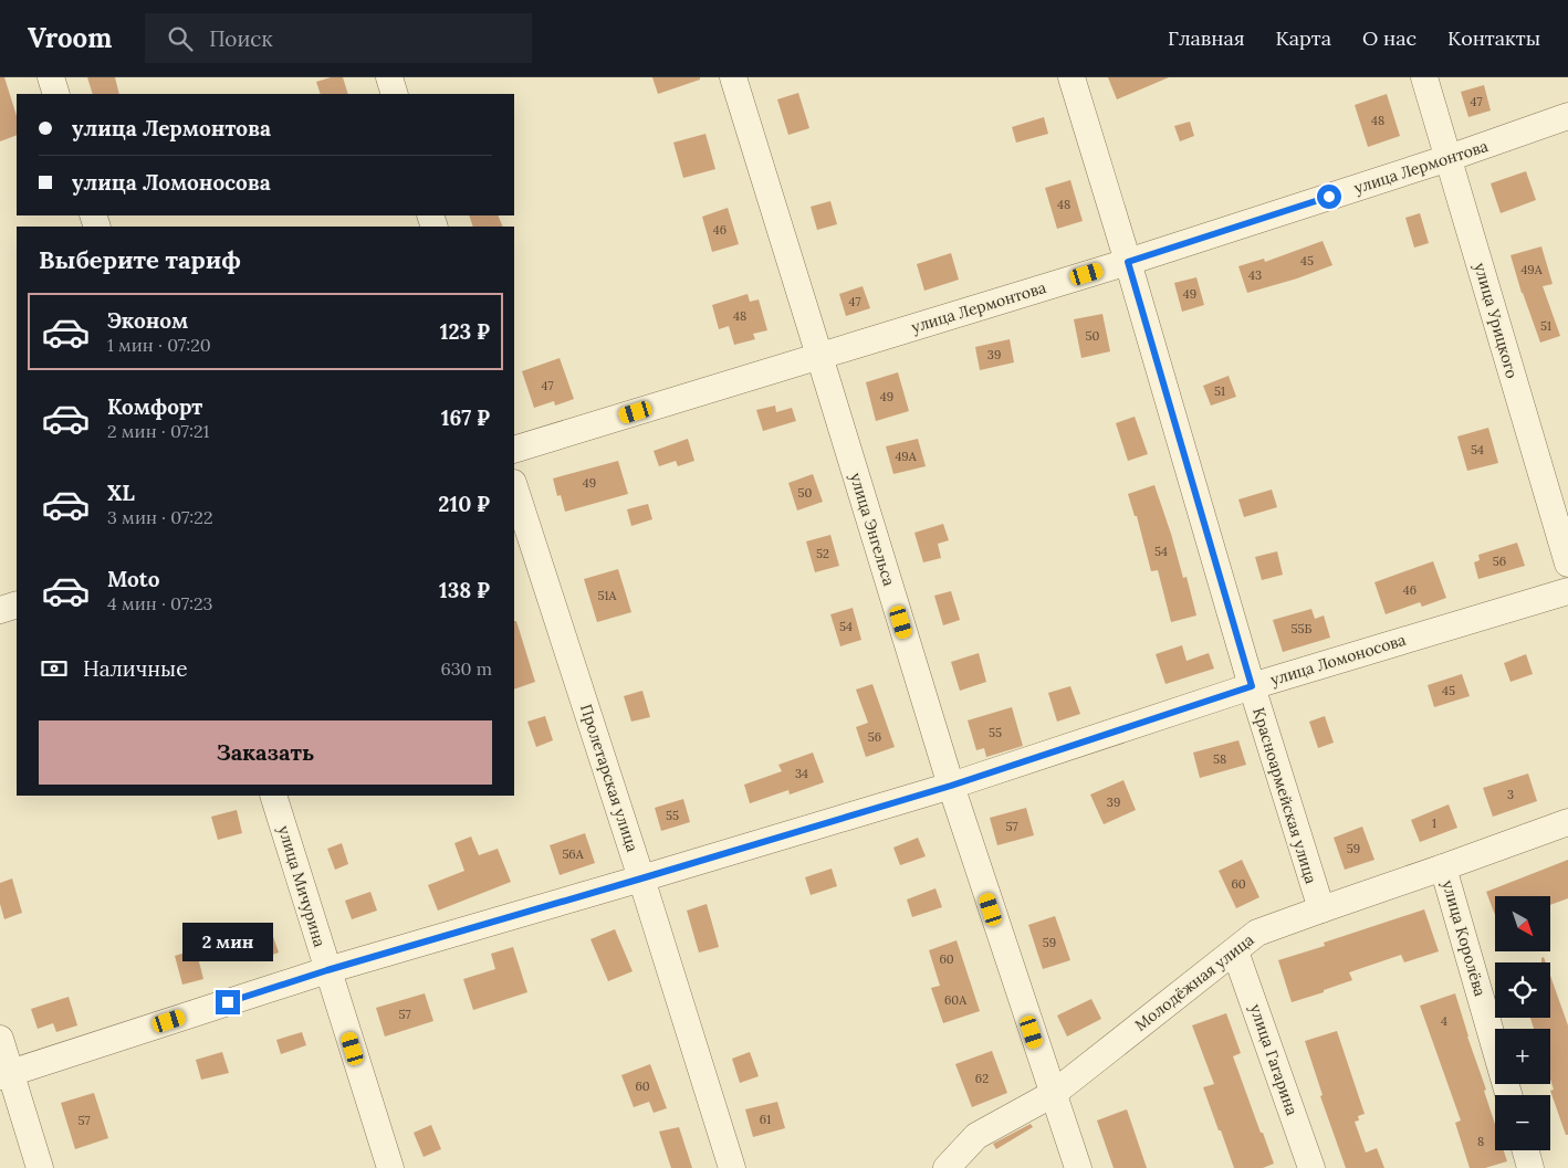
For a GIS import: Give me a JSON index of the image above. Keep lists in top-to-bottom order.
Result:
{
  "streets": {
    "street": [
      "улица Лермонтова",
      "улица Урицкого",
      "улица Энгельса",
      "улица Ломоносова",
      "Пролетарская улица",
      "Красноармейская улица",
      "улица Мичурина",
      "улица Королёва",
      "Молодёжная улица",
      "улица Гагарина"
    ]
  },
  "crossings": [
    ["улица Лермонтова", "улица Урицкого"],
    ["улица Лермонтова", "улица Энгельса"],
    ["улица Лермонтова", "Красноармейская улица"],
    ["улица Энгельса", "улица Ломоносова"],
    ["улица Энгельса", "Молодёжная улица"],
    ["улица Ломоносова", "Пролетарская улица"],
    ["улица Ломоносова", "Красноармейская улица"],
    ["улица Ломоносова", "улица Мичурина"],
    ["Красноармейская улица", "Молодёжная улица"],
    ["улица Королёва", "Молодёжная улица"],
    ["Молодёжная улица", "улица Гагарина"]
  ],
  "house_numbers": [
    "47",
    "48",
    "48",
    "46",
    "45",
    "49А",
    "43",
    "49",
    "47",
    "48",
    "51",
    "50",
    "39",
    "47",
    "51",
    "49",
    "54",
    "49А",
    "49",
    "50",
    "54",
    "52",
    "56",
    "46",
    "51А",
    "54",
    "55Б",
    "45",
    "55",
    "56",
    "58",
    "34",
    "3",
    "39",
    "55",
    "1",
    "57",
    "59",
    "56А",
    "60",
    "59",
    "60",
    "60А",
    "57",
    "4",
    "62",
    "60",
    "61",
    "57",
    "8"
  ],
  "north": "bottom right",
  "page": {
    "header": "Vroom",
    "search": "Поиск",
    "nav": [
      "Главная",
      "Карта",
      "О нас",
      "Контакты"
    ],
    "banner": ["улица Лермонтова", "улица Ломоносова"],
    "heading": "Выберите тариф",
    "list": [
      {
        "name": "Эконом",
        "note": "1 мин · 07:20",
        "value": "123 ₽"
      },
      {
        "name": "Комфорт",
        "note": "2 мин · 07:21",
        "value": "167 ₽"
      },
      {
        "name": "XL",
        "note": "3 мин · 07:22",
        "value": "210 ₽"
      },
      {
        "name": "Moto",
        "note": "4 мин · 07:23",
        "value": "138 ₽"
      }
    ],
    "pay": ["Наличные", "630 m"],
    "buttons": "Заказать",
    "map_buttons": ["+", "−"],
    "bubble": "2 мин"
  }
}
